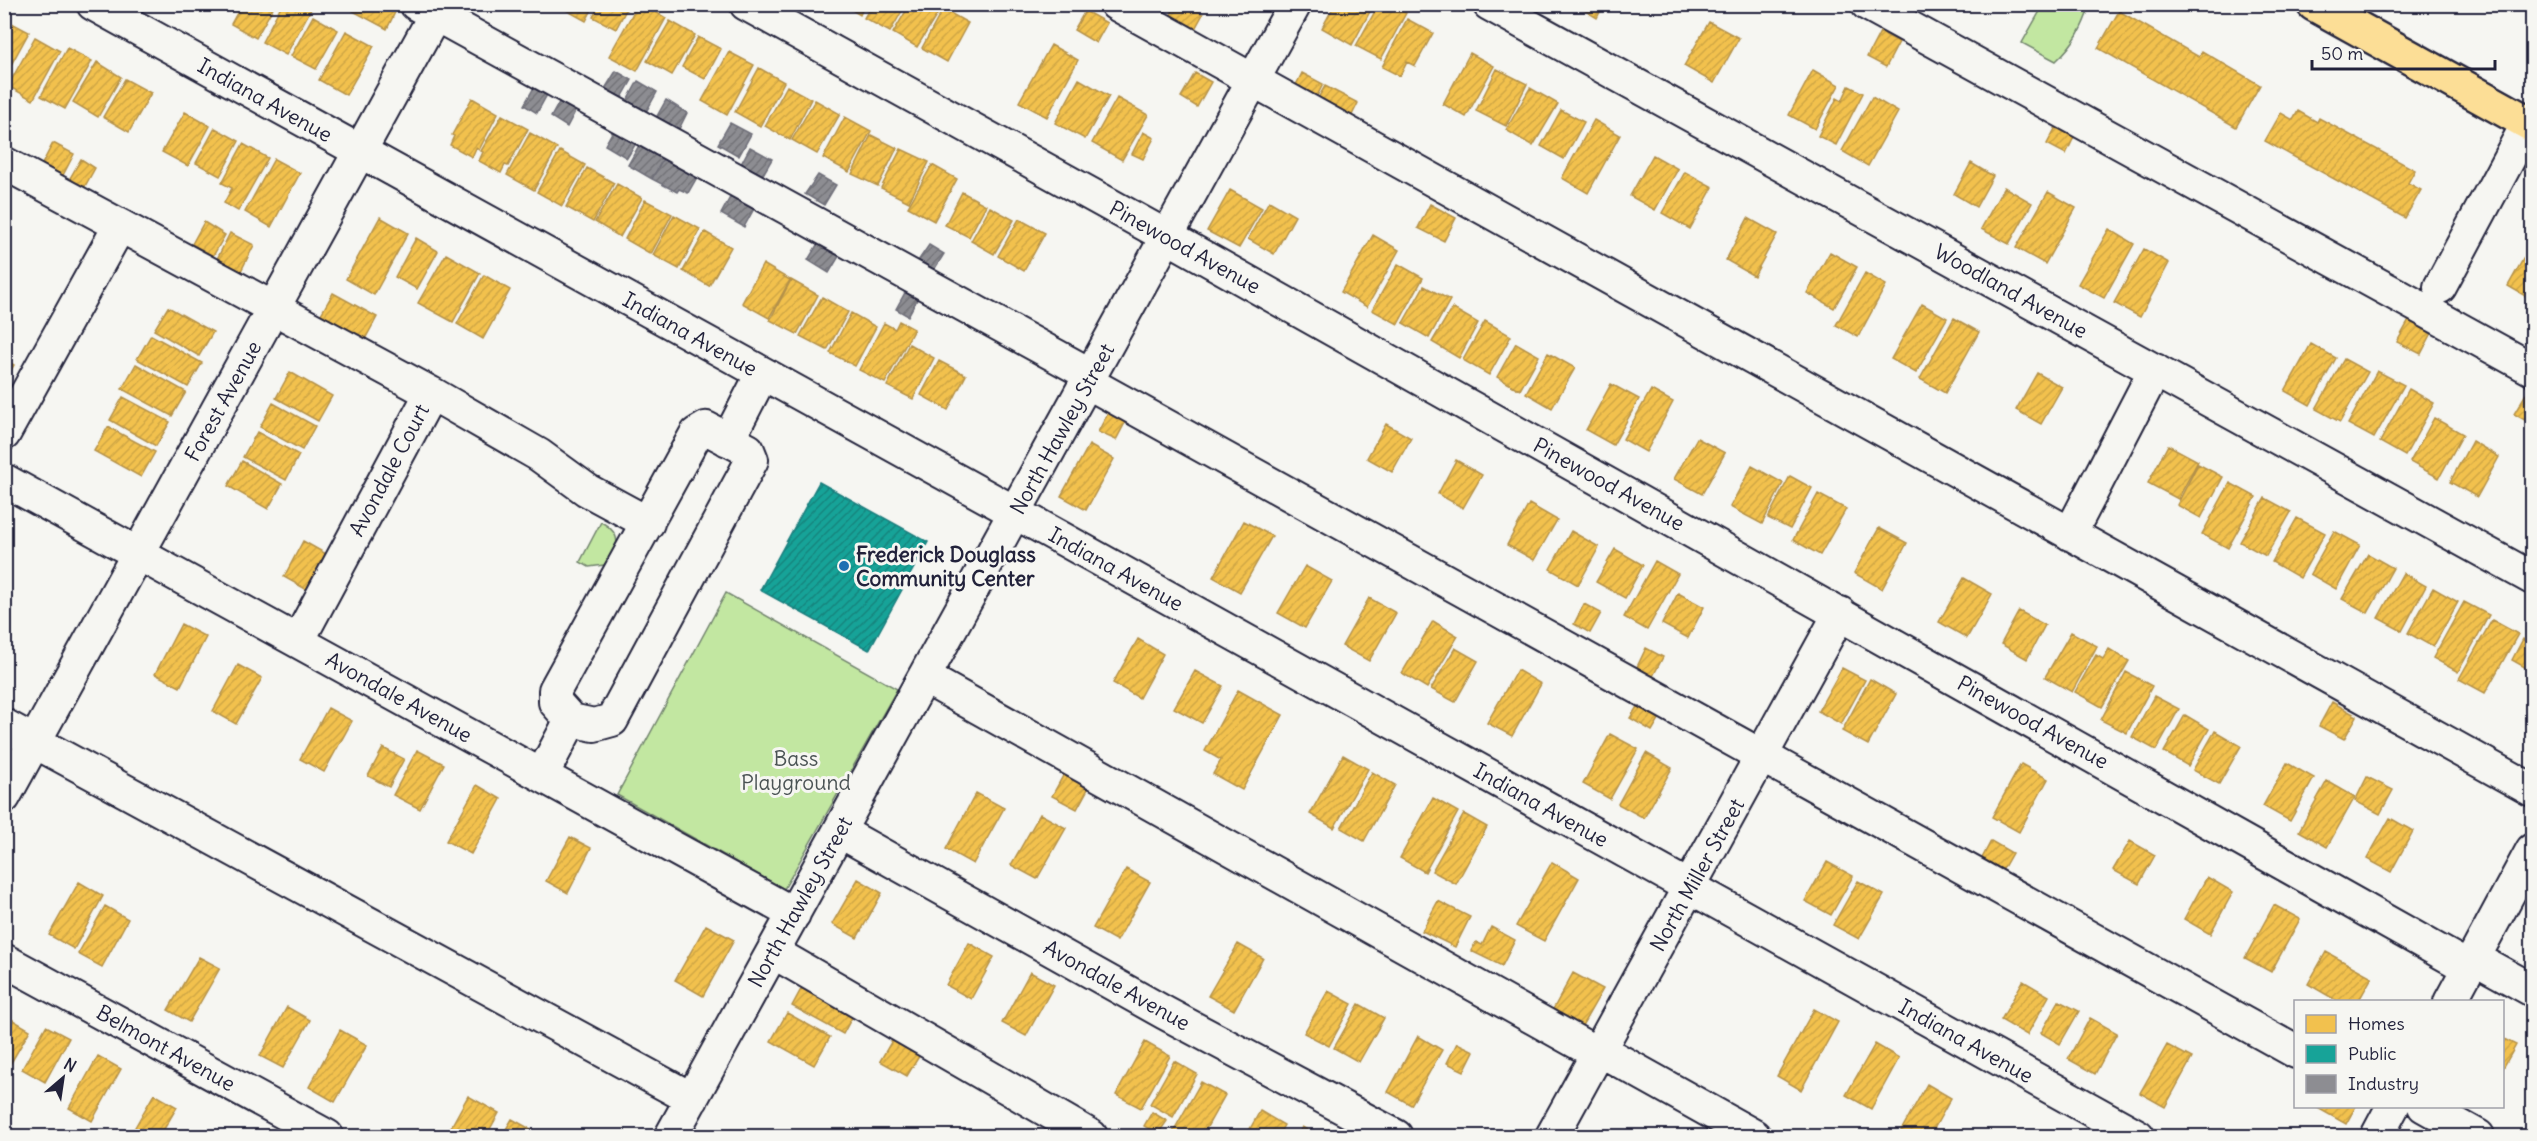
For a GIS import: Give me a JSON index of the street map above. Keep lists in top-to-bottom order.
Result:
{
  "streets": {
    "street": [
      "Indiana Avenue",
      "Pinewood Avenue",
      "Woodland Avenue",
      "Forest Avenue",
      "North Hawley Street",
      "Avondale Court",
      "Avondale Avenue",
      "North Miller Street",
      "Belmont Avenue"
    ]
  },
  "crossings": [
    ["Indiana Avenue", "Forest Avenue"],
    ["Indiana Avenue", "North Hawley Street"],
    ["Indiana Avenue", "North Miller Street"],
    ["Pinewood Avenue", "North Hawley Street"],
    ["Pinewood Avenue", "North Miller Street"],
    ["Forest Avenue", "Avondale Court"],
    ["Forest Avenue", "Avondale Avenue"],
    ["North Hawley Street", "Avondale Avenue"],
    ["Avondale Court", "Avondale Avenue"]
  ],
  "parks": ["Bass Playground"],
  "places": ["Frederick Douglass Community Center"],
  "legend": ["Homes", "Public", "Industry"],
  "scale_bar": "50 m",
  "north": "top right"
}
